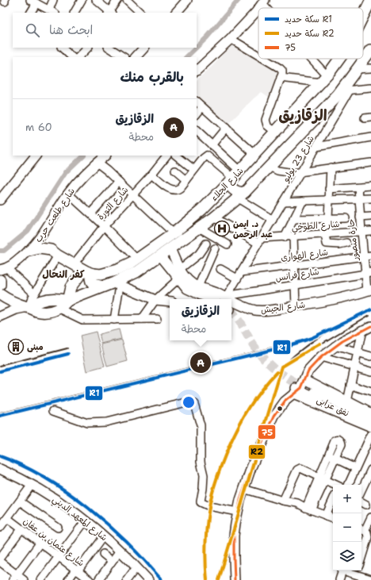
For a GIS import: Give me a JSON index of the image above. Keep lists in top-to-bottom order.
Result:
{
  "streets": {
    "highway": ["شارع الجلاء"],
    "main road": [
      "شارع طلعت حرب",
      "شارع الجيش",
      "نفق عرابى",
      "شارع المعهد الديني"
    ],
    "street": [
      "شارع 23 يوليو",
      "شارع الثورة",
      "شارع الطوخي",
      "حارة منصور",
      "شارع الهوارى",
      "شارع فرانس",
      "شارع عثمان بن عفان"
    ]
  },
  "crossings": [
    ["شارع 23 يوليو", "شارع الجلاء"],
    ["شارع 23 يوليو", "شارع الطوخي"],
    ["شارع 23 يوليو", "شارع الهوارى"],
    ["شارع 23 يوليو", "شارع فرانس"],
    ["شارع 23 يوليو", "شارع الجيش"],
    ["شارع الجلاء", "شارع الثورة"],
    ["شارع الجلاء", "شارع طلعت حرب"],
    ["شارع الطوخي", "حارة منصور"],
    ["حارة منصور", "شارع الهوارى"],
    ["حارة منصور", "شارع فرانس"],
    ["حارة منصور", "شارع الجيش"],
    ["شارع فرانس", "شارع الجيش"]
  ],
  "districts": ["الزقازيق", "كفر النحال"],
  "places": {
    "hospital": ["د. ايمن عبد الرحمن"],
    "building": ["مبنى"]
  },
  "lines": ["rail line R1", "transit line 75", "rail line R2"],
  "legend": ["سكة حديد R1", "سكة حديد R2", "75"],
  "page": {
    "search": "ابحث هنا",
    "heading": "بالقرب منك",
    "list": [
      {
        "mark": "A",
        "name": "الزقازيق",
        "note": "محطة",
        "value": "60 m"
      }
    ],
    "popup": ["الزقازيق", "محطة"],
    "pins": "A",
    "map_buttons": ["+", "−"]
  }
}
